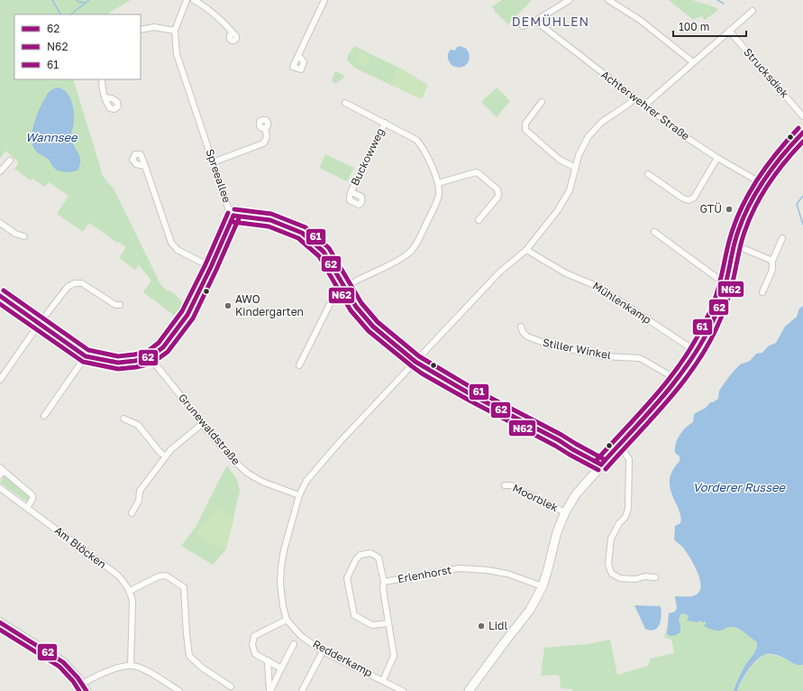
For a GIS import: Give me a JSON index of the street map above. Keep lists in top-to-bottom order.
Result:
{
  "streets": {
    "street": [
      "Strucksdiek",
      "Achterwehrer Straße",
      "Buckowweg",
      "Spreeallee",
      "Mühlenkamp",
      "Stiller Winkel",
      "Grunewaldstraße",
      "Moorblek",
      "Am Blöcken",
      "Erlenhorst",
      "Redderkamp"
    ]
  },
  "crossings": [
    ["Achterwehrer Straße", "Redderkamp"],
    ["Spreeallee", "Grunewaldstraße"],
    ["Mühlenkamp", "Redderkamp"],
    ["Grunewaldstraße", "Redderkamp"],
    ["Erlenhorst", "Redderkamp"]
  ],
  "districts": ["DEMÜHLEN"],
  "water": ["Wannsee", "Vorderer Russee"],
  "places": ["GTÜ", "AWO Kindergarten", "Lidl"],
  "lines": ["transit line 61", "transit line 62", "transit line N62"],
  "legend": ["62", "N62", "61"],
  "scale_bar": "100 m"
}
